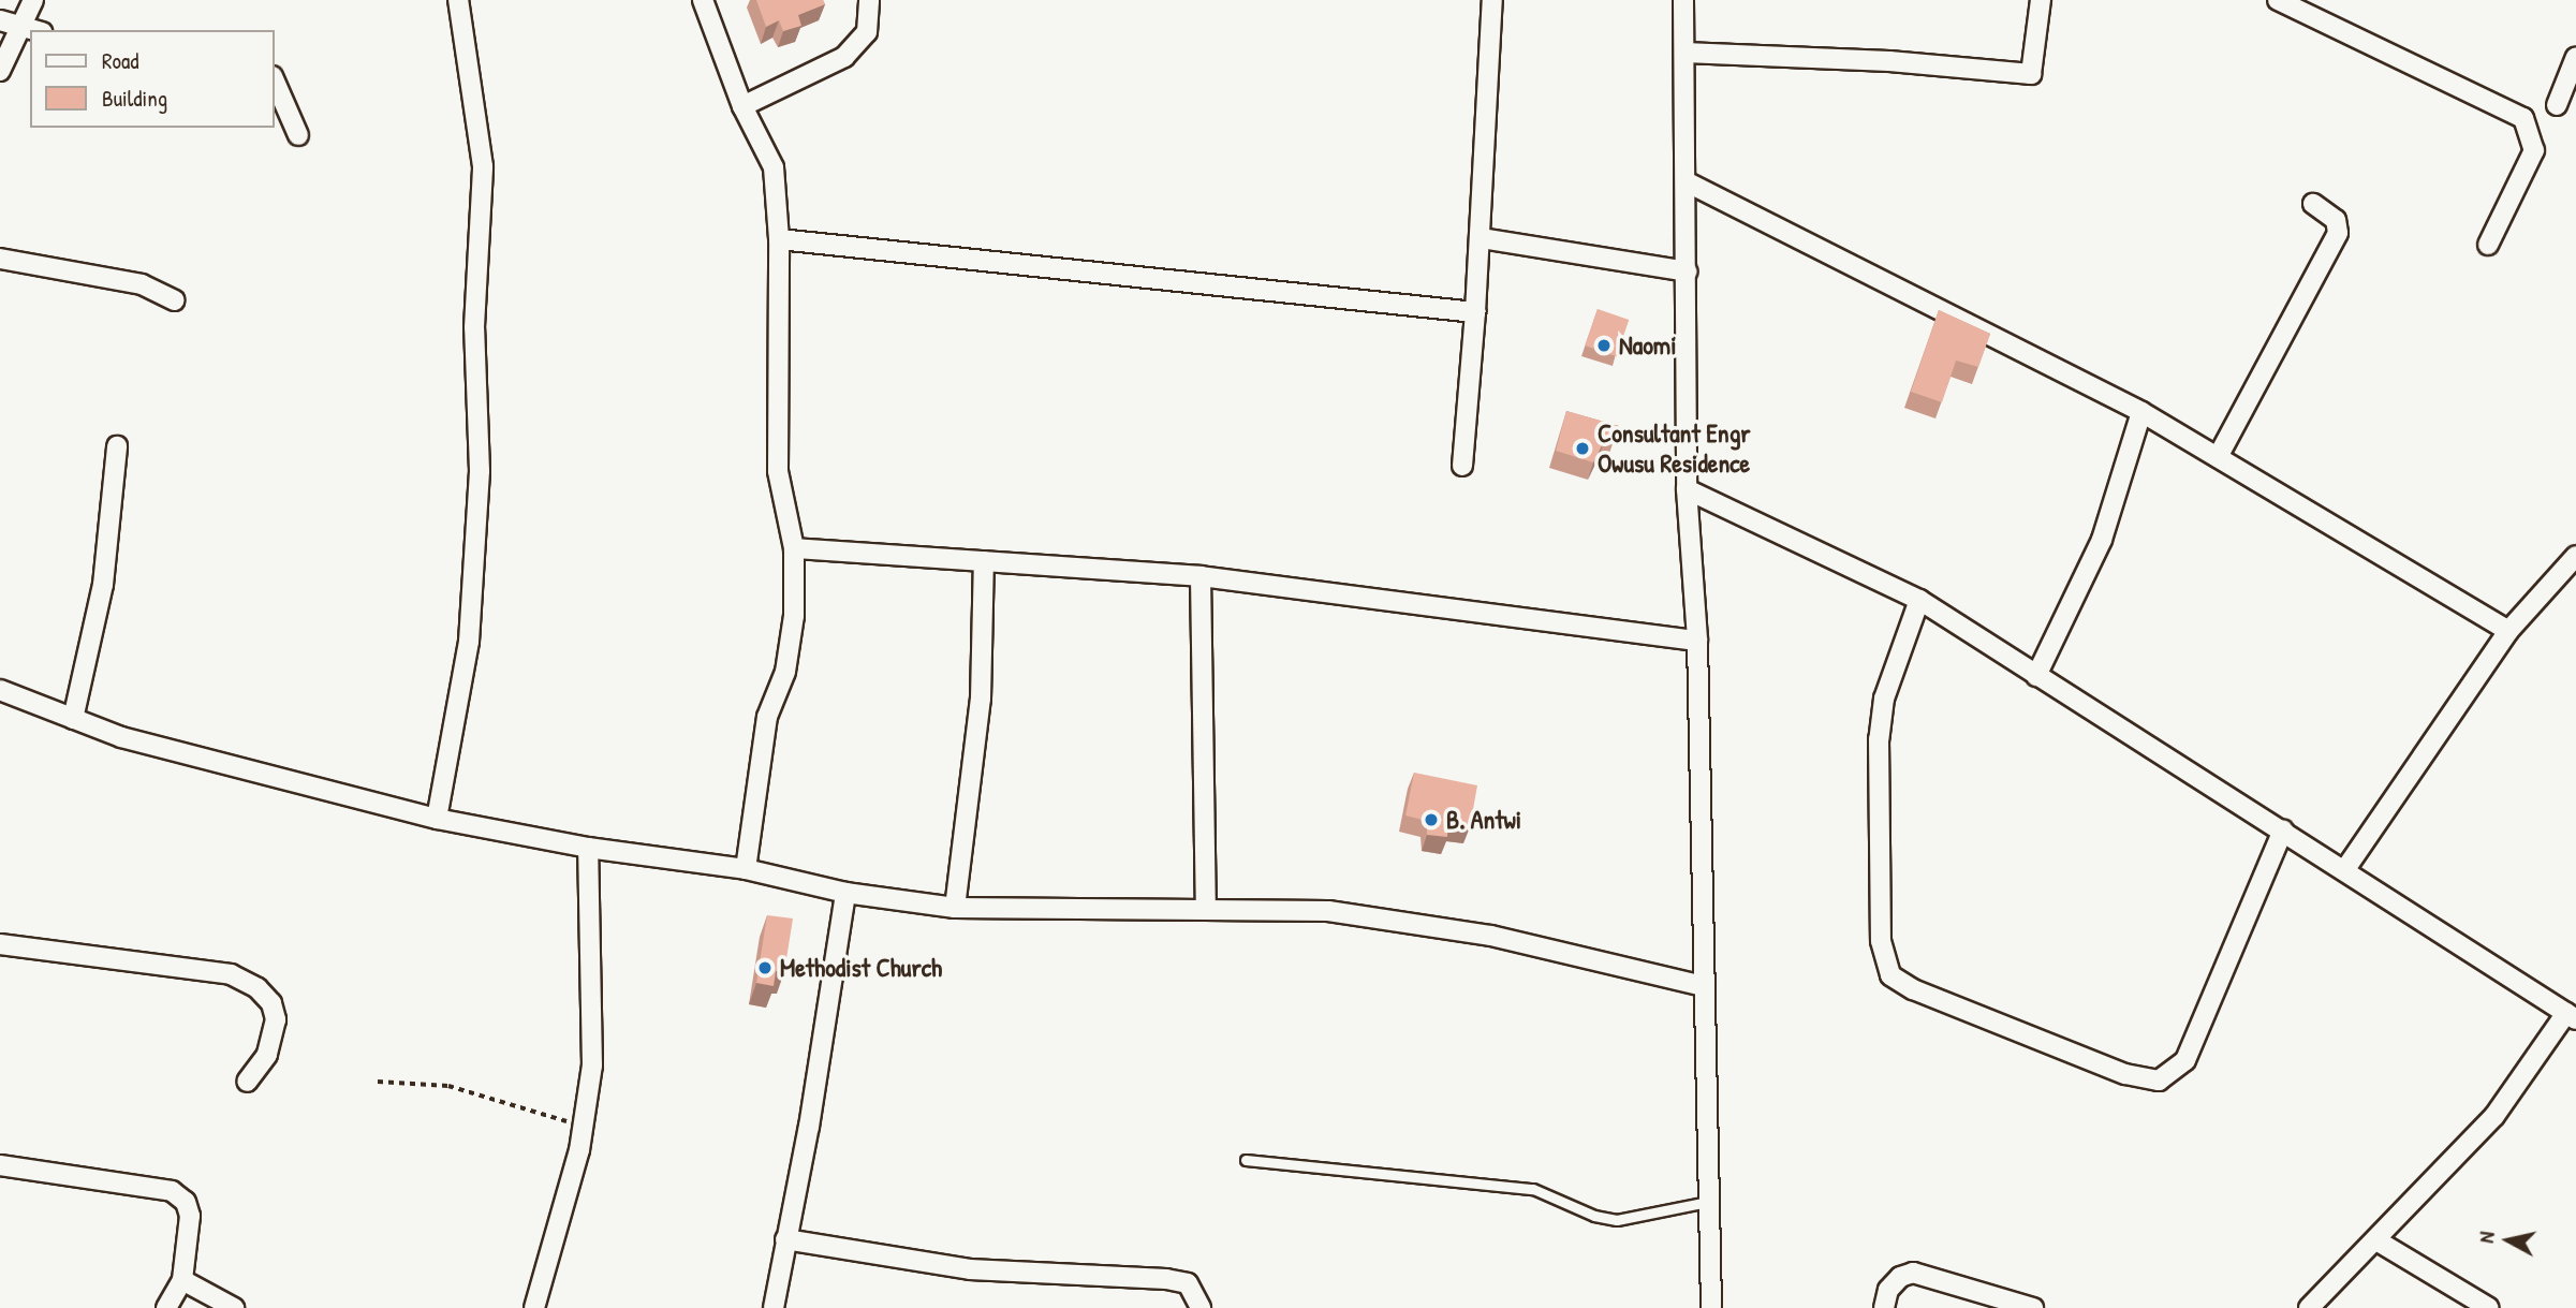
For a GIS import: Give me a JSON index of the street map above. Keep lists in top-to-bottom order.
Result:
{
  "places": [
    "Naomi",
    "Consultant Engr Owusu Residence",
    "B. Antwi",
    "Methodist Church"
  ],
  "legend": ["Road", "Building"],
  "north": "left"
}
